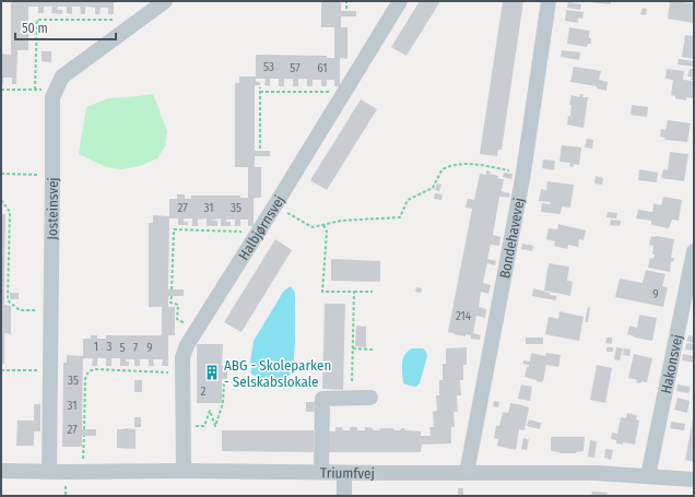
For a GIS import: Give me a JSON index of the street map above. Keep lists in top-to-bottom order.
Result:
{
  "streets": {
    "street": [
      "Josteinsvej",
      "Halbjørnsvej",
      "Bondehavevej",
      "Hakonsvej",
      "Triumfvej"
    ]
  },
  "crossings": [
    ["Josteinsvej", "Triumfvej"],
    ["Halbjørnsvej", "Triumfvej"],
    ["Bondehavevej", "Triumfvej"],
    ["Hakonsvej", "Triumfvej"]
  ],
  "places": {
    "building": ["ABG - Skoleparken - Selskabslokale"]
  },
  "house_numbers": [
    "53",
    "57",
    "61",
    "27",
    "31",
    "35",
    "9",
    "214",
    "1",
    "3",
    "5",
    "7",
    "9",
    "35",
    "2",
    "31",
    "27"
  ],
  "scale_bar": "50 m"
}
